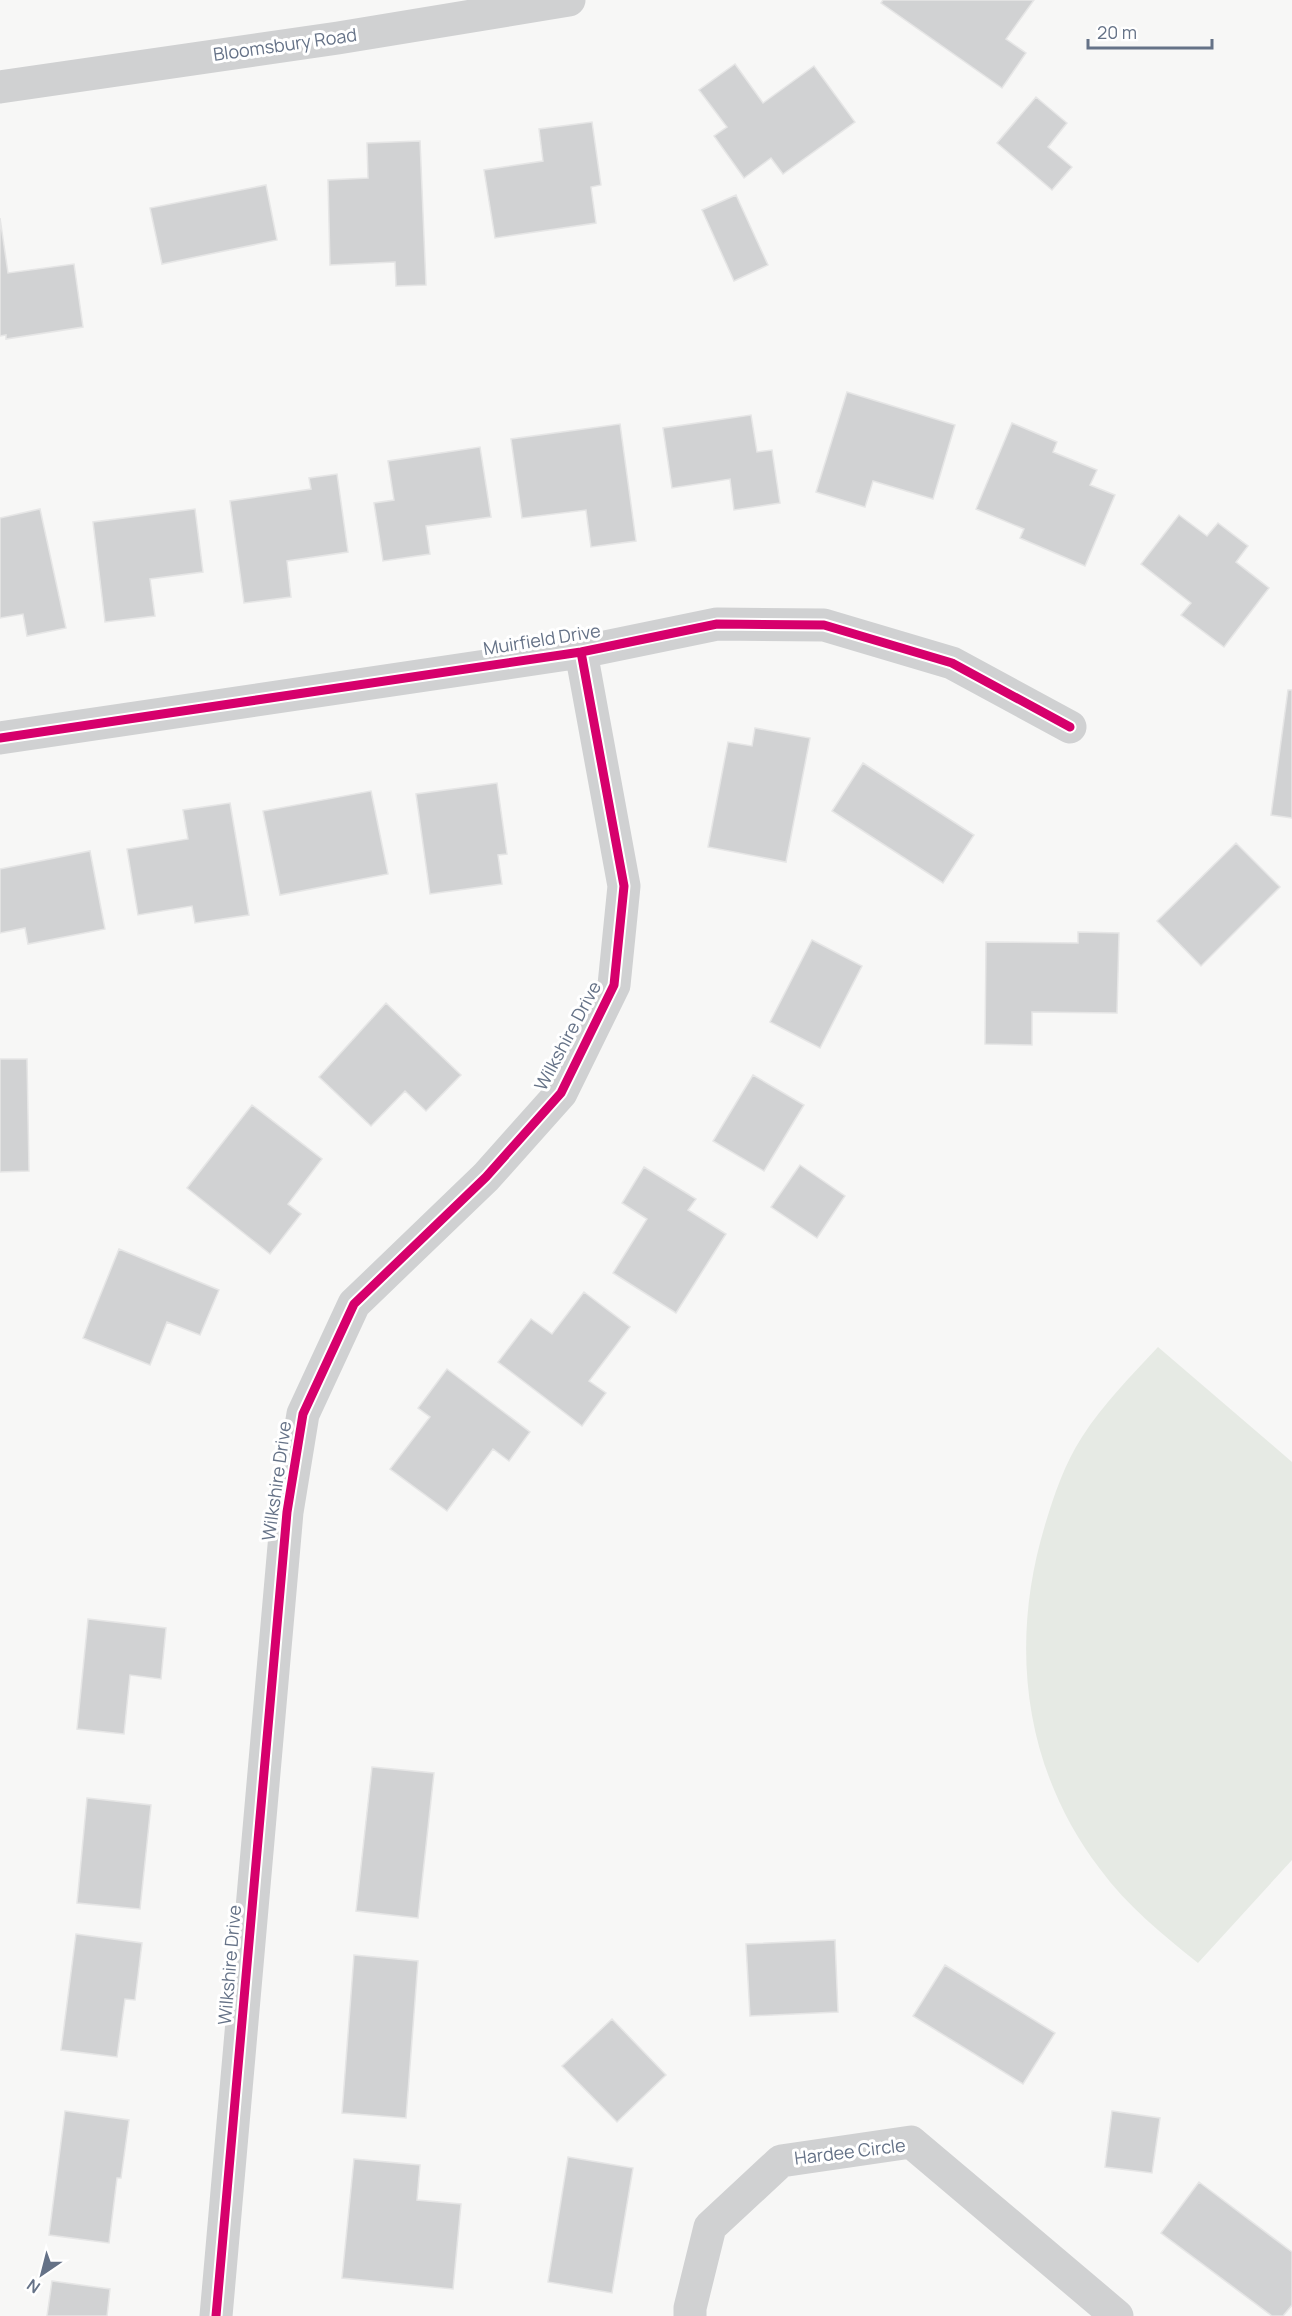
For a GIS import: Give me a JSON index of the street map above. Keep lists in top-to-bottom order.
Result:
{
  "streets": {
    "street": [
      "Bloomsbury Road",
      "Muirfield Drive",
      "Wilkshire Drive",
      "Hardee Circle"
    ]
  },
  "crossings": [
    ["Muirfield Drive", "Wilkshire Drive"]
  ],
  "scale_bar": "20 m",
  "north": "bottom left"
}
